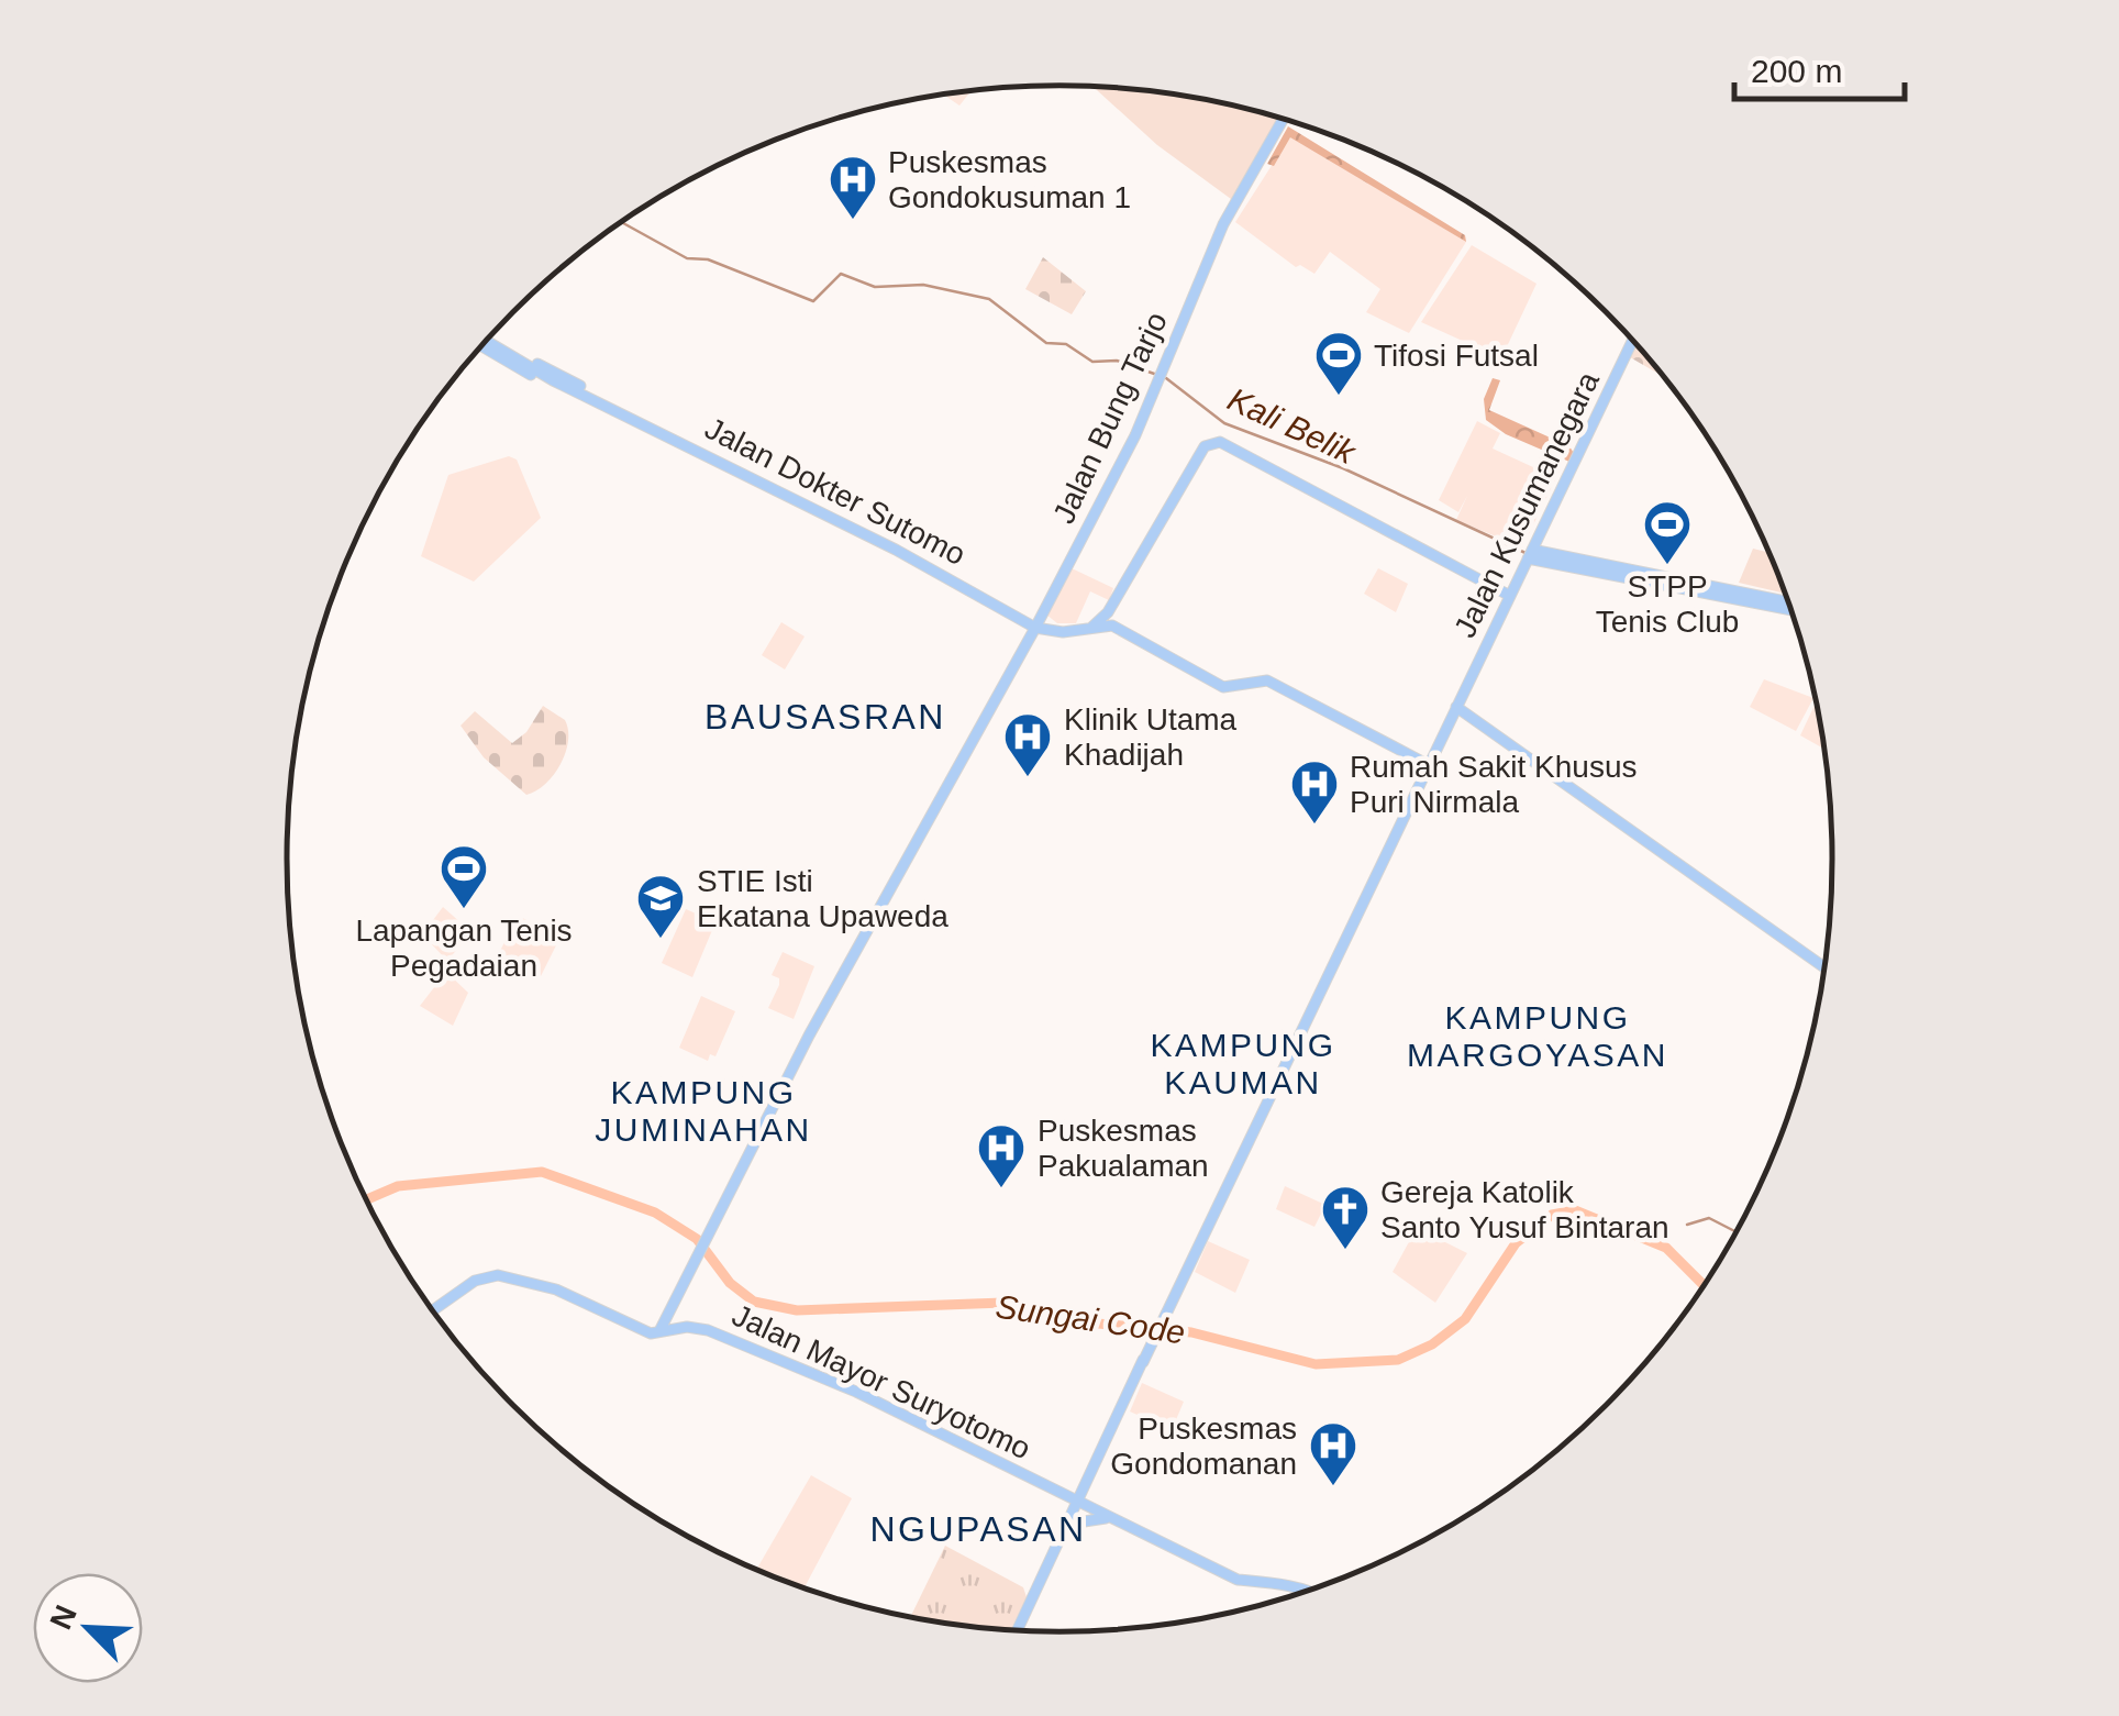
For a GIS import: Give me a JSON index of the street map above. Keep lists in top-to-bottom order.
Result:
{
  "streets": {
    "main road": [
      "Jalan Bung Tarjo",
      "Jalan Dokter Sutomo",
      "Jalan Kusumanegara",
      "Jalan Mayor Suryotomo"
    ]
  },
  "crossings": [
    ["Jalan Bung Tarjo", "Jalan Dokter Sutomo"],
    ["Jalan Bung Tarjo", "Jalan Mayor Suryotomo"],
    ["Jalan Kusumanegara", "Jalan Mayor Suryotomo"]
  ],
  "districts": [
    "BAUSASRAN",
    "KAMPUNG MARGOYASAN",
    "KAMPUNG KAUMAN",
    "KAMPUNG JUMINAHAN",
    "NGUPASAN"
  ],
  "water": ["Kali Belik", "Sungai Code"],
  "places": {
    "hospital": [
      "Puskesmas Gondokusuman 1",
      "Klinik Utama Khadijah",
      "Rumah Sakit Khusus Puri Nirmala",
      "Puskesmas Pakualaman",
      "Puskesmas Gondomanan"
    ],
    "sports": ["Tifosi Futsal", "STPP Tenis Club", "Lapangan Tenis Pegadaian"],
    "school or university": ["STIE Isti Ekatana Upaweda"],
    "church": ["Gereja Katolik Santo Yusuf Bintaran"]
  },
  "scale_bar": "200 m",
  "north": "top left"
}
